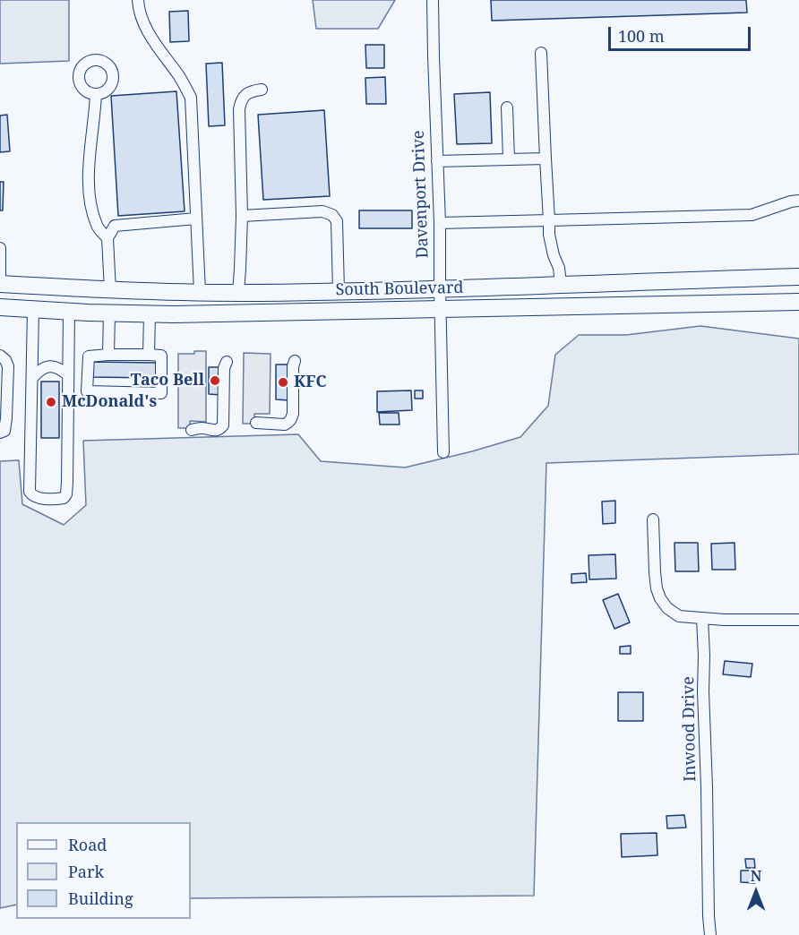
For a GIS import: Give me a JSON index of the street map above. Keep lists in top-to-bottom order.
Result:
{
  "streets": {
    "highway": ["South Boulevard"],
    "street": ["Davenport Drive", "Inwood Drive"]
  },
  "crossings": [
    ["Davenport Drive", "South Boulevard"]
  ],
  "places": ["Taco Bell", "KFC", "McDonald's"],
  "legend": ["Road", "Park", "Building"],
  "scale_bar": "100 m",
  "north": "top"
}
